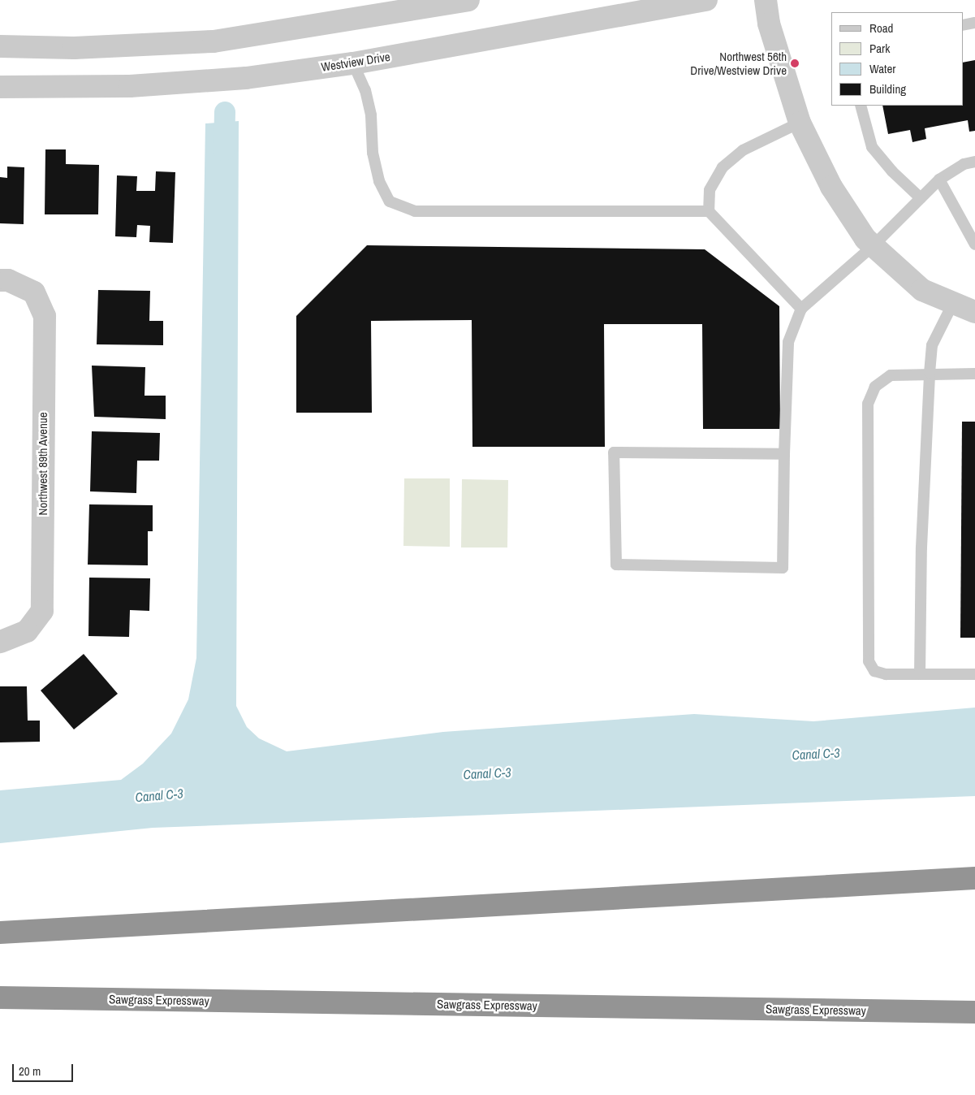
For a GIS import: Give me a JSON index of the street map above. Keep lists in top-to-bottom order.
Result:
{
  "streets": {
    "highway": ["Sawgrass Expressway"],
    "street": ["Westview Drive", "Northwest 89th Avenue"]
  },
  "water": ["Canal C-3"],
  "places": ["Northwest 56th Drive/Westview Drive"],
  "legend": [
    "Road",
    "Park",
    "Water",
    "Building"
  ],
  "scale_bar": "20 m"
}
